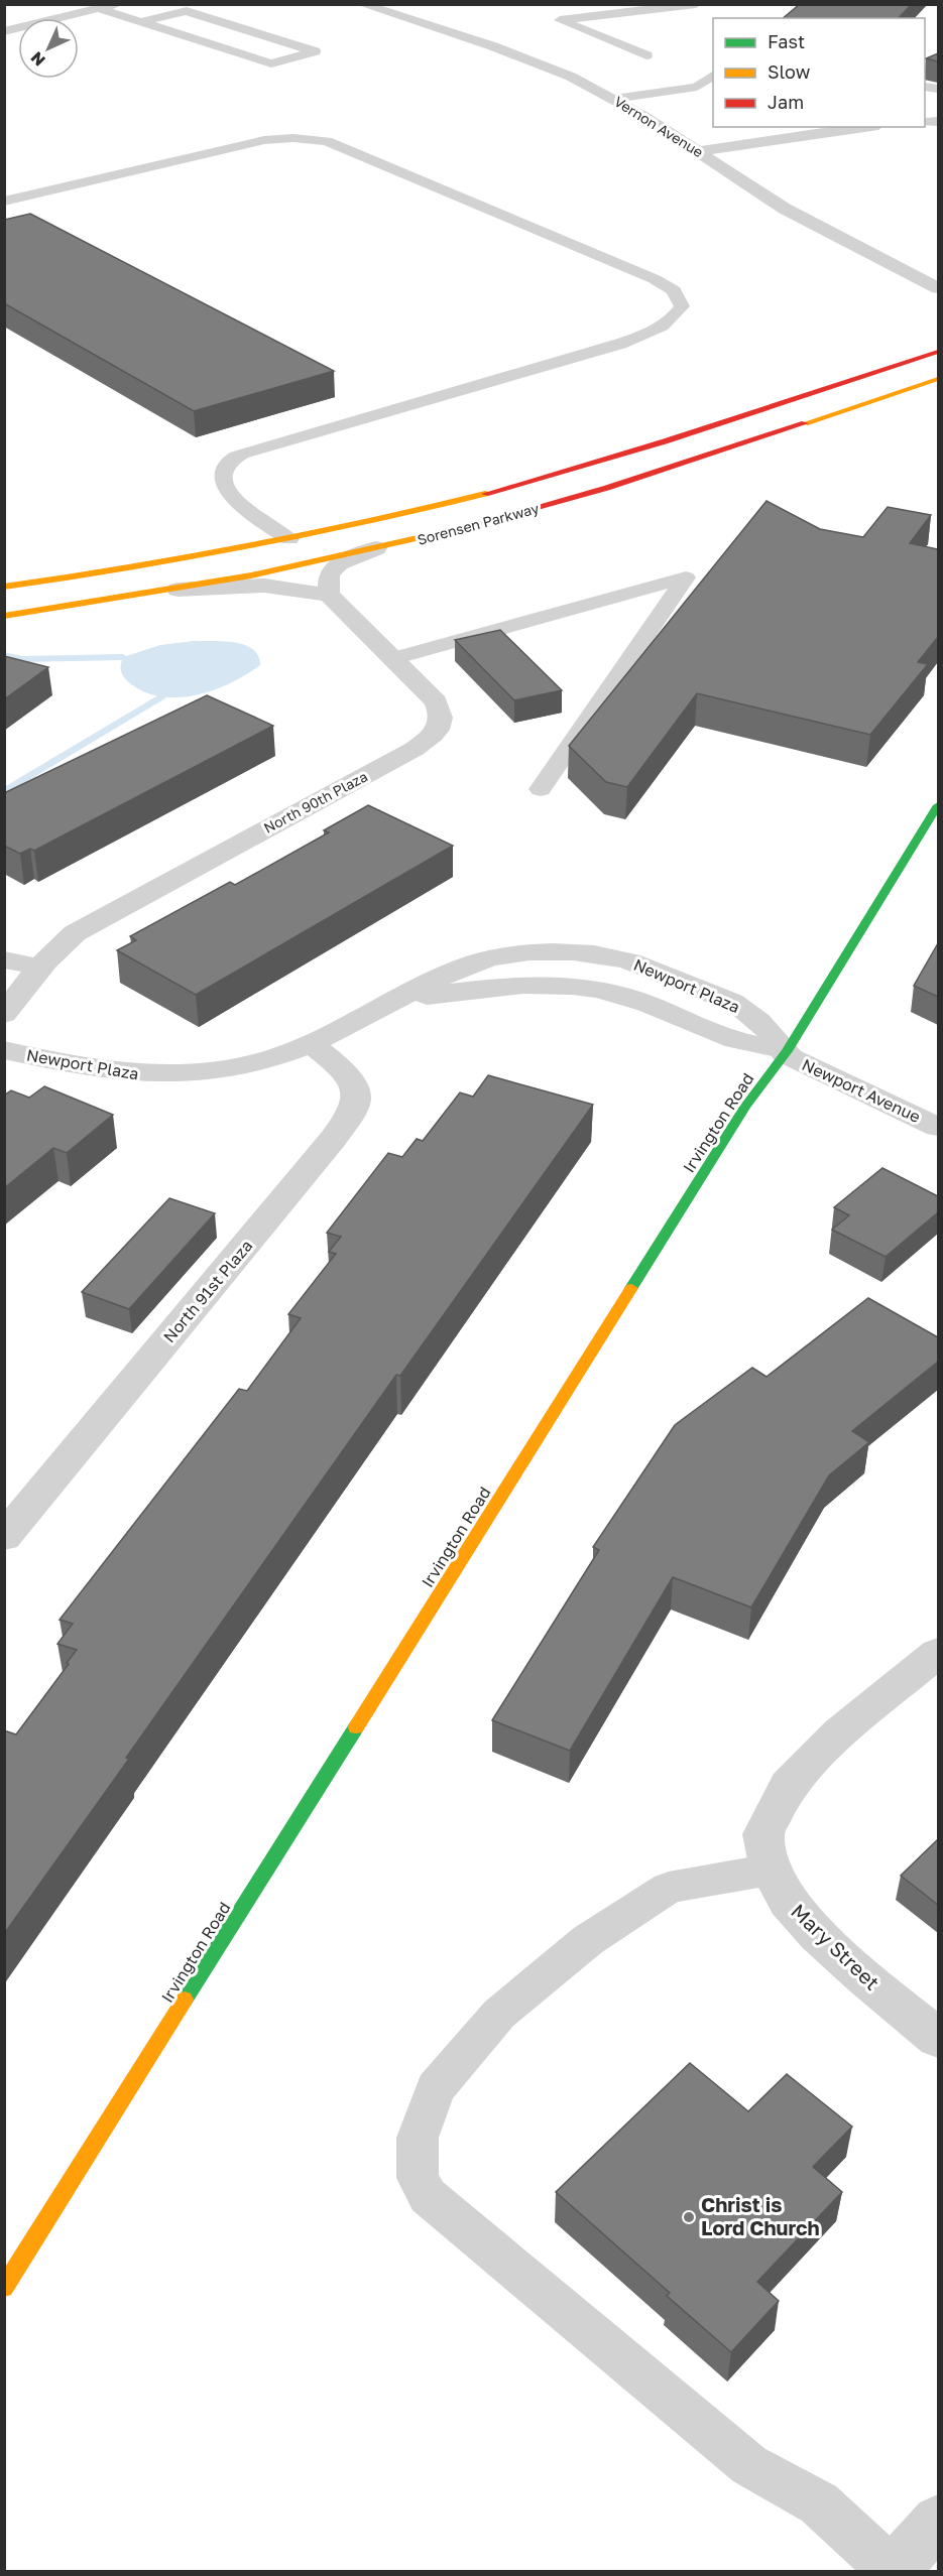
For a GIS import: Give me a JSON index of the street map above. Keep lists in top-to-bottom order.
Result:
{
  "streets": {
    "main road": ["Sorensen Parkway", "Irvington Road"],
    "street": [
      "Vernon Avenue",
      "North 90th Plaza",
      "Newport Plaza",
      "Newport Avenue",
      "North 91st Plaza",
      "Mary Street"
    ]
  },
  "crossings": [
    ["Newport Plaza", "Newport Avenue"],
    ["Newport Plaza", "Irvington Road"],
    ["Newport Plaza", "North 91st Plaza"],
    ["Newport Avenue", "Irvington Road"]
  ],
  "places": ["Christ is Lord Church"],
  "legend": ["Fast", "Slow", "Jam"],
  "north": "bottom left"
}
